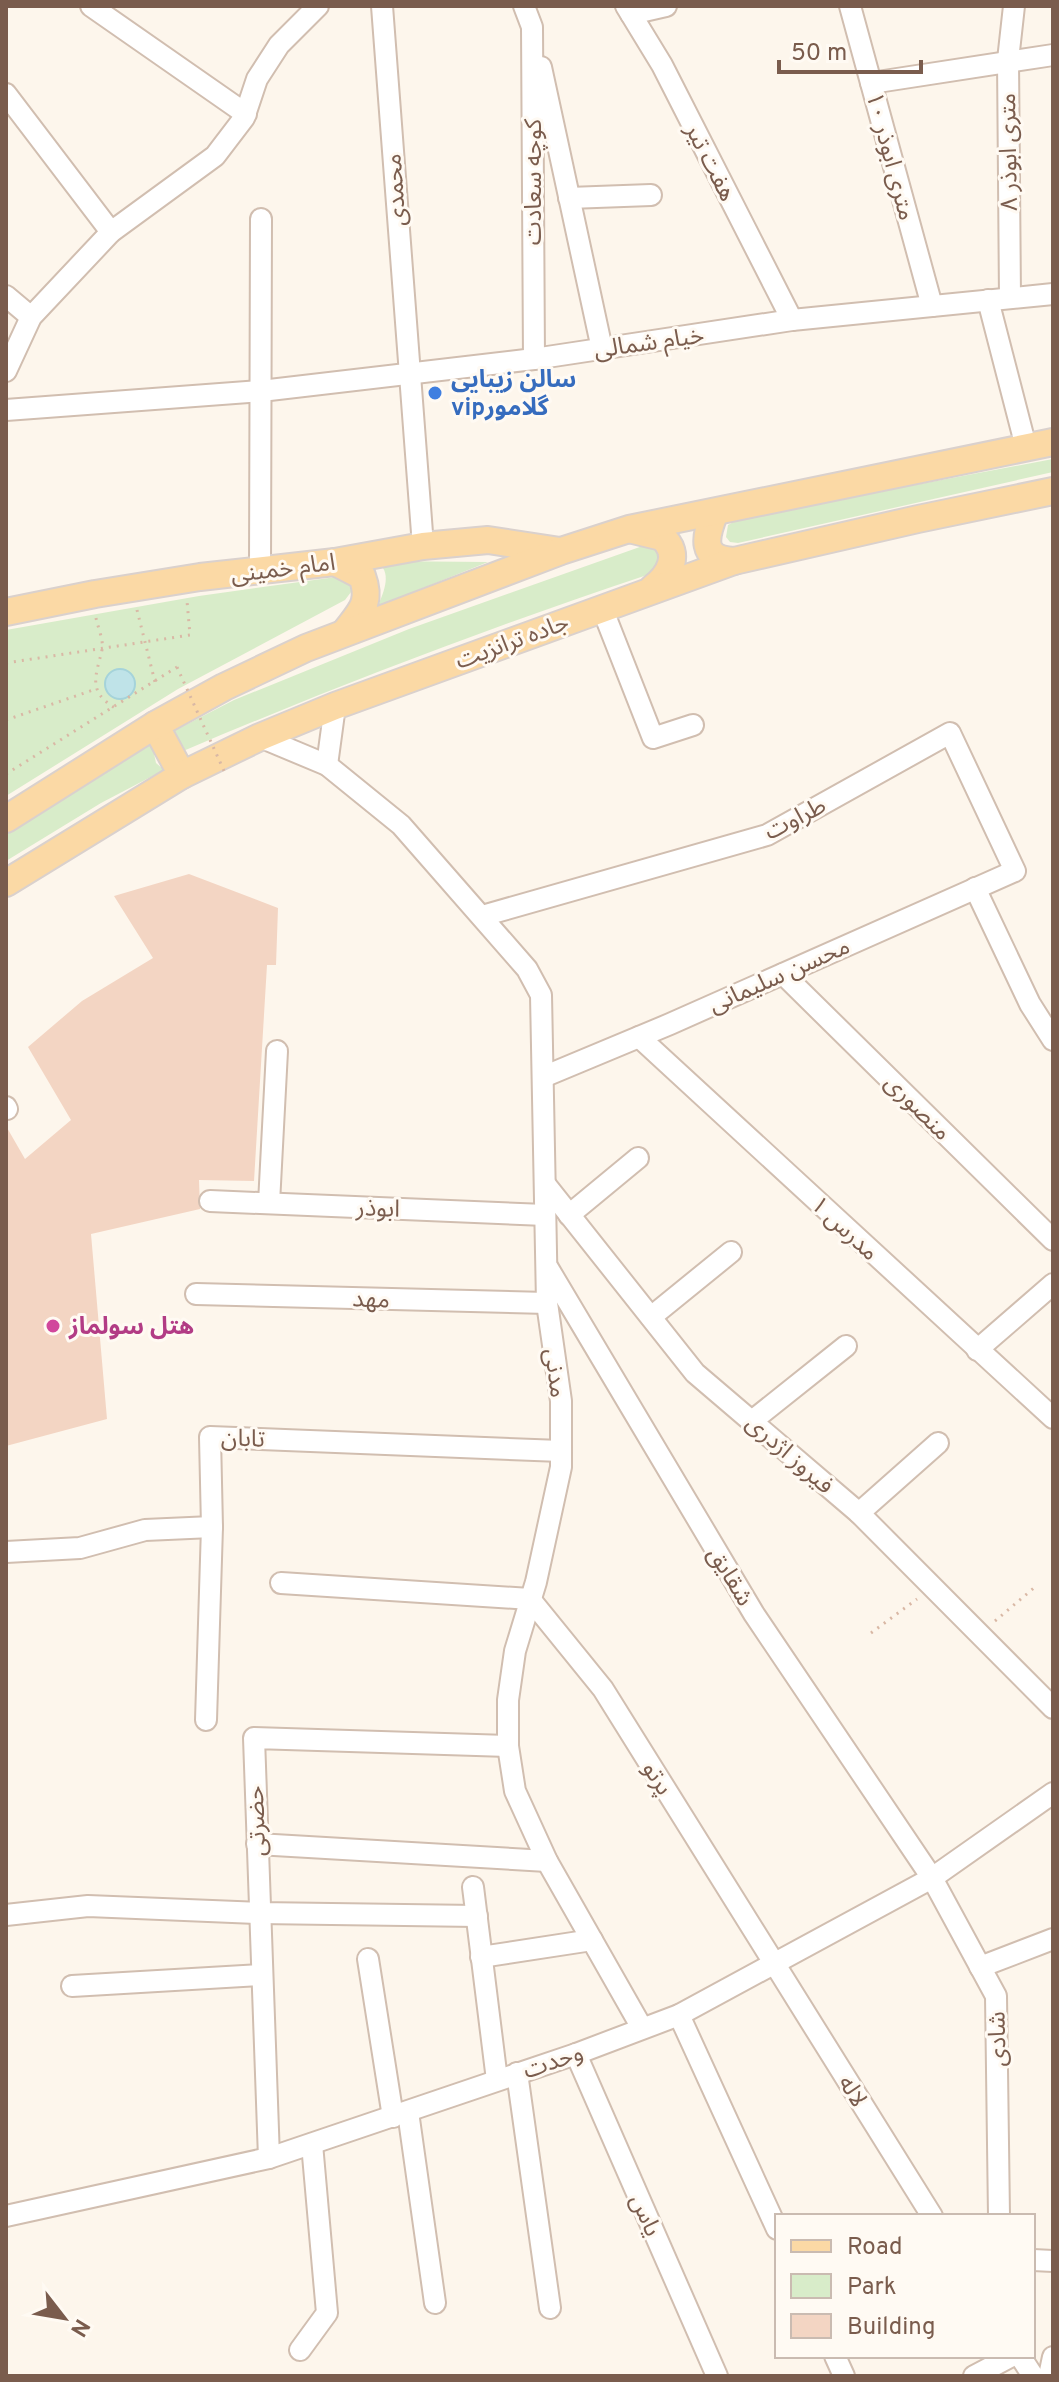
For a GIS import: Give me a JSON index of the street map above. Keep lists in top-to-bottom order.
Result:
{
  "streets": {
    "main road": ["امام خمینی", "جاده ترانزیت"],
    "street": [
      "۸ متری ابوذر",
      "۱۰ متری ابوذر",
      "هفت تير",
      "کوچه سعادت",
      "محمدی",
      "خیام شمالی",
      "طراوت",
      "محسن سلیمانی",
      "منصوری",
      "ابوذر",
      "مدرس ۱",
      "مهد",
      "مدنی",
      "تابان",
      "فیروز اژدری",
      "شقایق",
      "پرتو",
      "حضرتی",
      "شادی",
      "وحدت",
      "لاله",
      "یاس"
    ]
  },
  "crossings": [
    ["۸ متری ابوذر", "خیام شمالی"],
    ["۱۰ متری ابوذر", "خیام شمالی"],
    ["هفت تير", "خیام شمالی"],
    ["کوچه سعادت", "خیام شمالی"],
    ["محمدی", "خیام شمالی"],
    ["محمدی", "امام خمینی"],
    ["جاده ترانزیت", "مدنی"],
    ["طراوت", "محسن سلیمانی"],
    ["طراوت", "مدنی"],
    ["محسن سلیمانی", "منصوری"],
    ["محسن سلیمانی", "مدرس ۱"],
    ["محسن سلیمانی", "مدنی"],
    ["ابوذر", "مدنی"],
    ["مهد", "مدنی"],
    ["مدنی", "تابان"],
    ["مدنی", "فیروز اژدری"],
    ["مدنی", "شقایق"],
    ["مدنی", "پرتو"],
    ["مدنی", "حضرتی"],
    ["مدنی", "وحدت"],
    ["شقایق", "شادی"],
    ["شقایق", "وحدت"],
    ["پرتو", "وحدت"],
    ["پرتو", "لاله"],
    ["حضرتی", "وحدت"],
    ["شادی", "وحدت"],
    ["وحدت", "لاله"],
    ["وحدت", "یاس"]
  ],
  "places": ["سالن زیبایی vipگلامور", "هتل سولماز"],
  "legend": ["Road", "Park", "Building"],
  "scale_bar": "50 m",
  "north": "bottom right"
}
